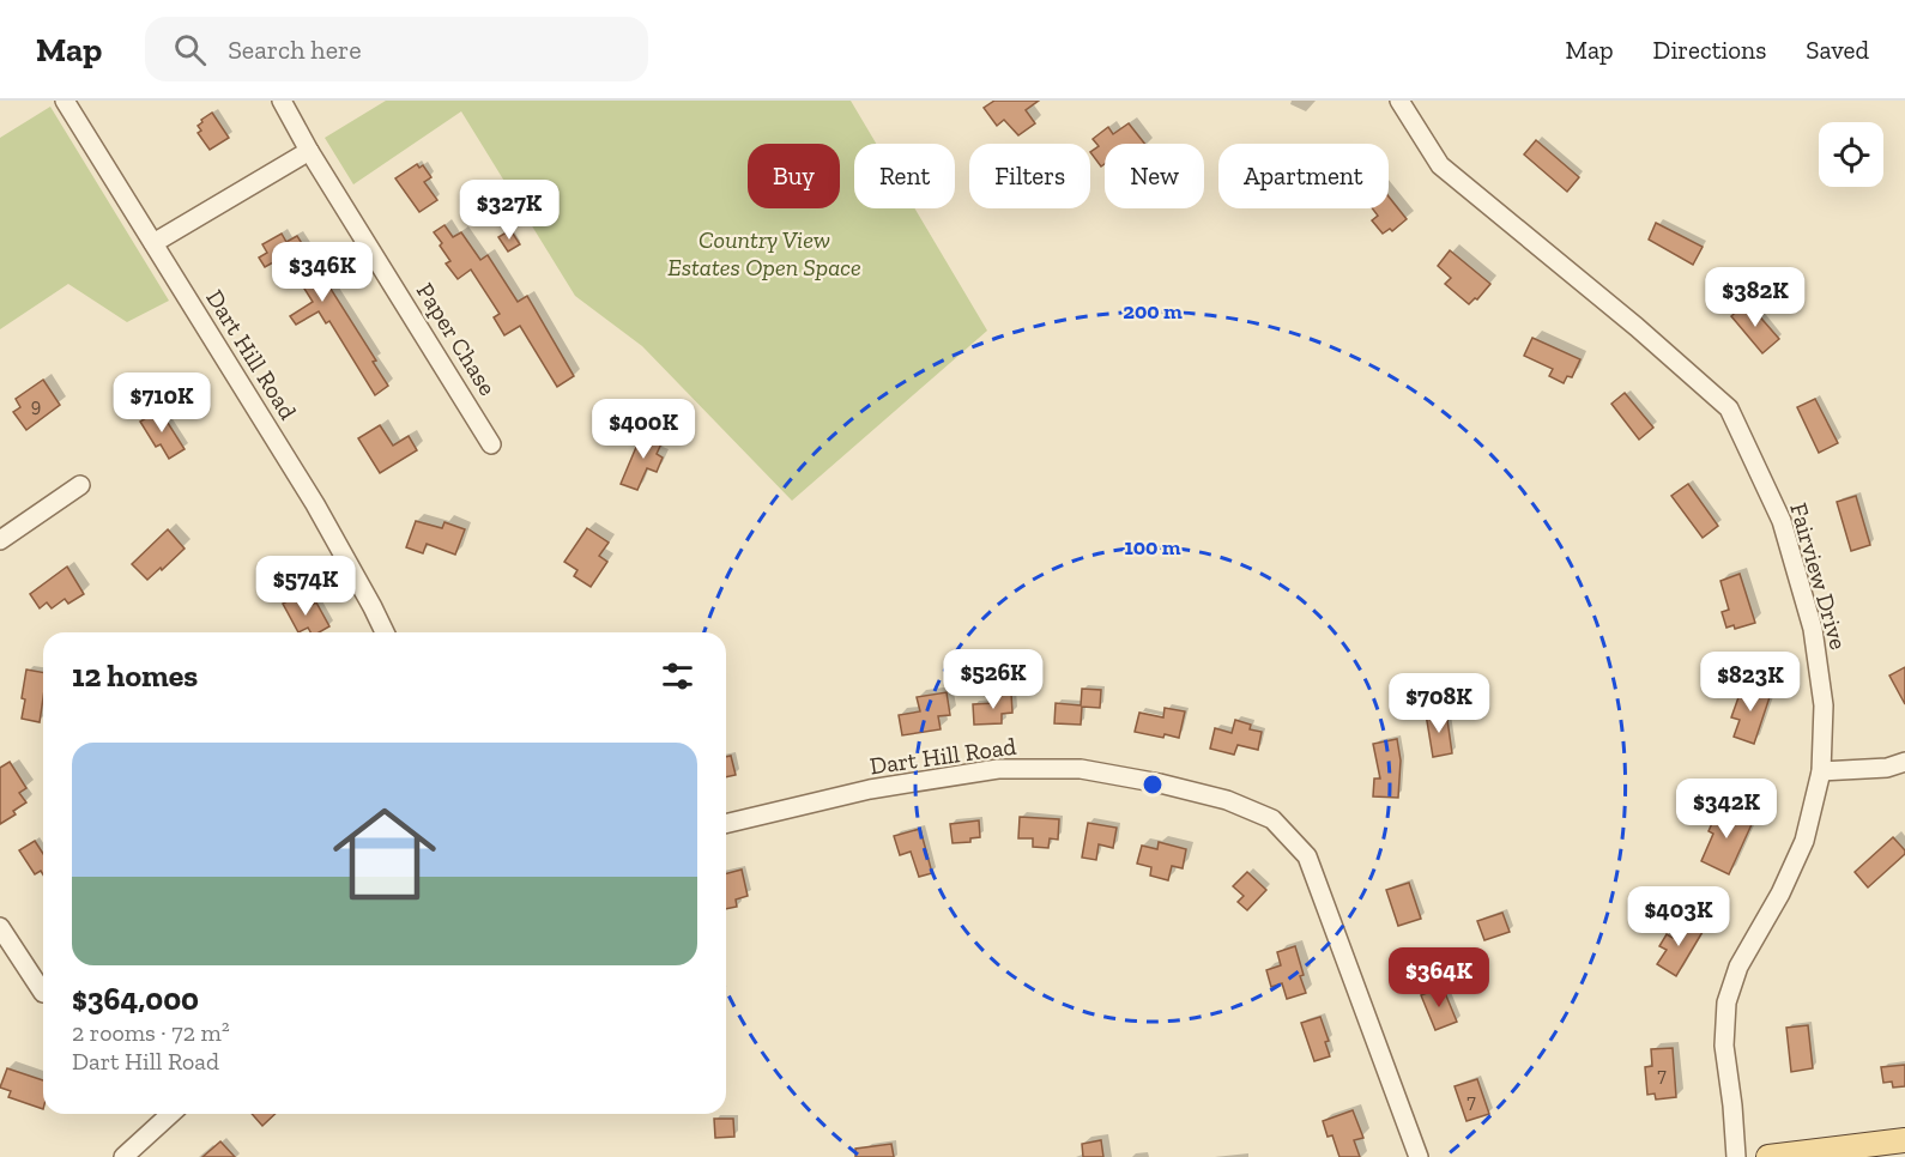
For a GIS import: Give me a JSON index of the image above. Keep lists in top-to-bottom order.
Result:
{
  "streets": {
    "street": ["Paper Chase", "Dart Hill Road", "Fairview Drive"]
  },
  "parks": ["Country View Estates Open Space"],
  "house_numbers": ["9", "7", "7"],
  "page": {
    "header": "Map",
    "search": "Search here",
    "nav": ["Map", "Directions", "Saved"],
    "chip": [
      "Buy",
      "Rent",
      "Filters",
      "New",
      "Apartment"
    ],
    "price": [
      "$327K",
      "$346K",
      "$382K",
      "$710K",
      "$400K",
      "$574K",
      "$526K",
      "$823K",
      "$708K",
      "$342K",
      "$403K",
      "$364K"
    ],
    "heading": "12 homes",
    "list": [
      {
        "name": "$364,000",
        "note": "2 rooms · 72 m² · Dart Hill Road"
      }
    ]
  },
  "rings": ["200 m", "100 m"]
}
